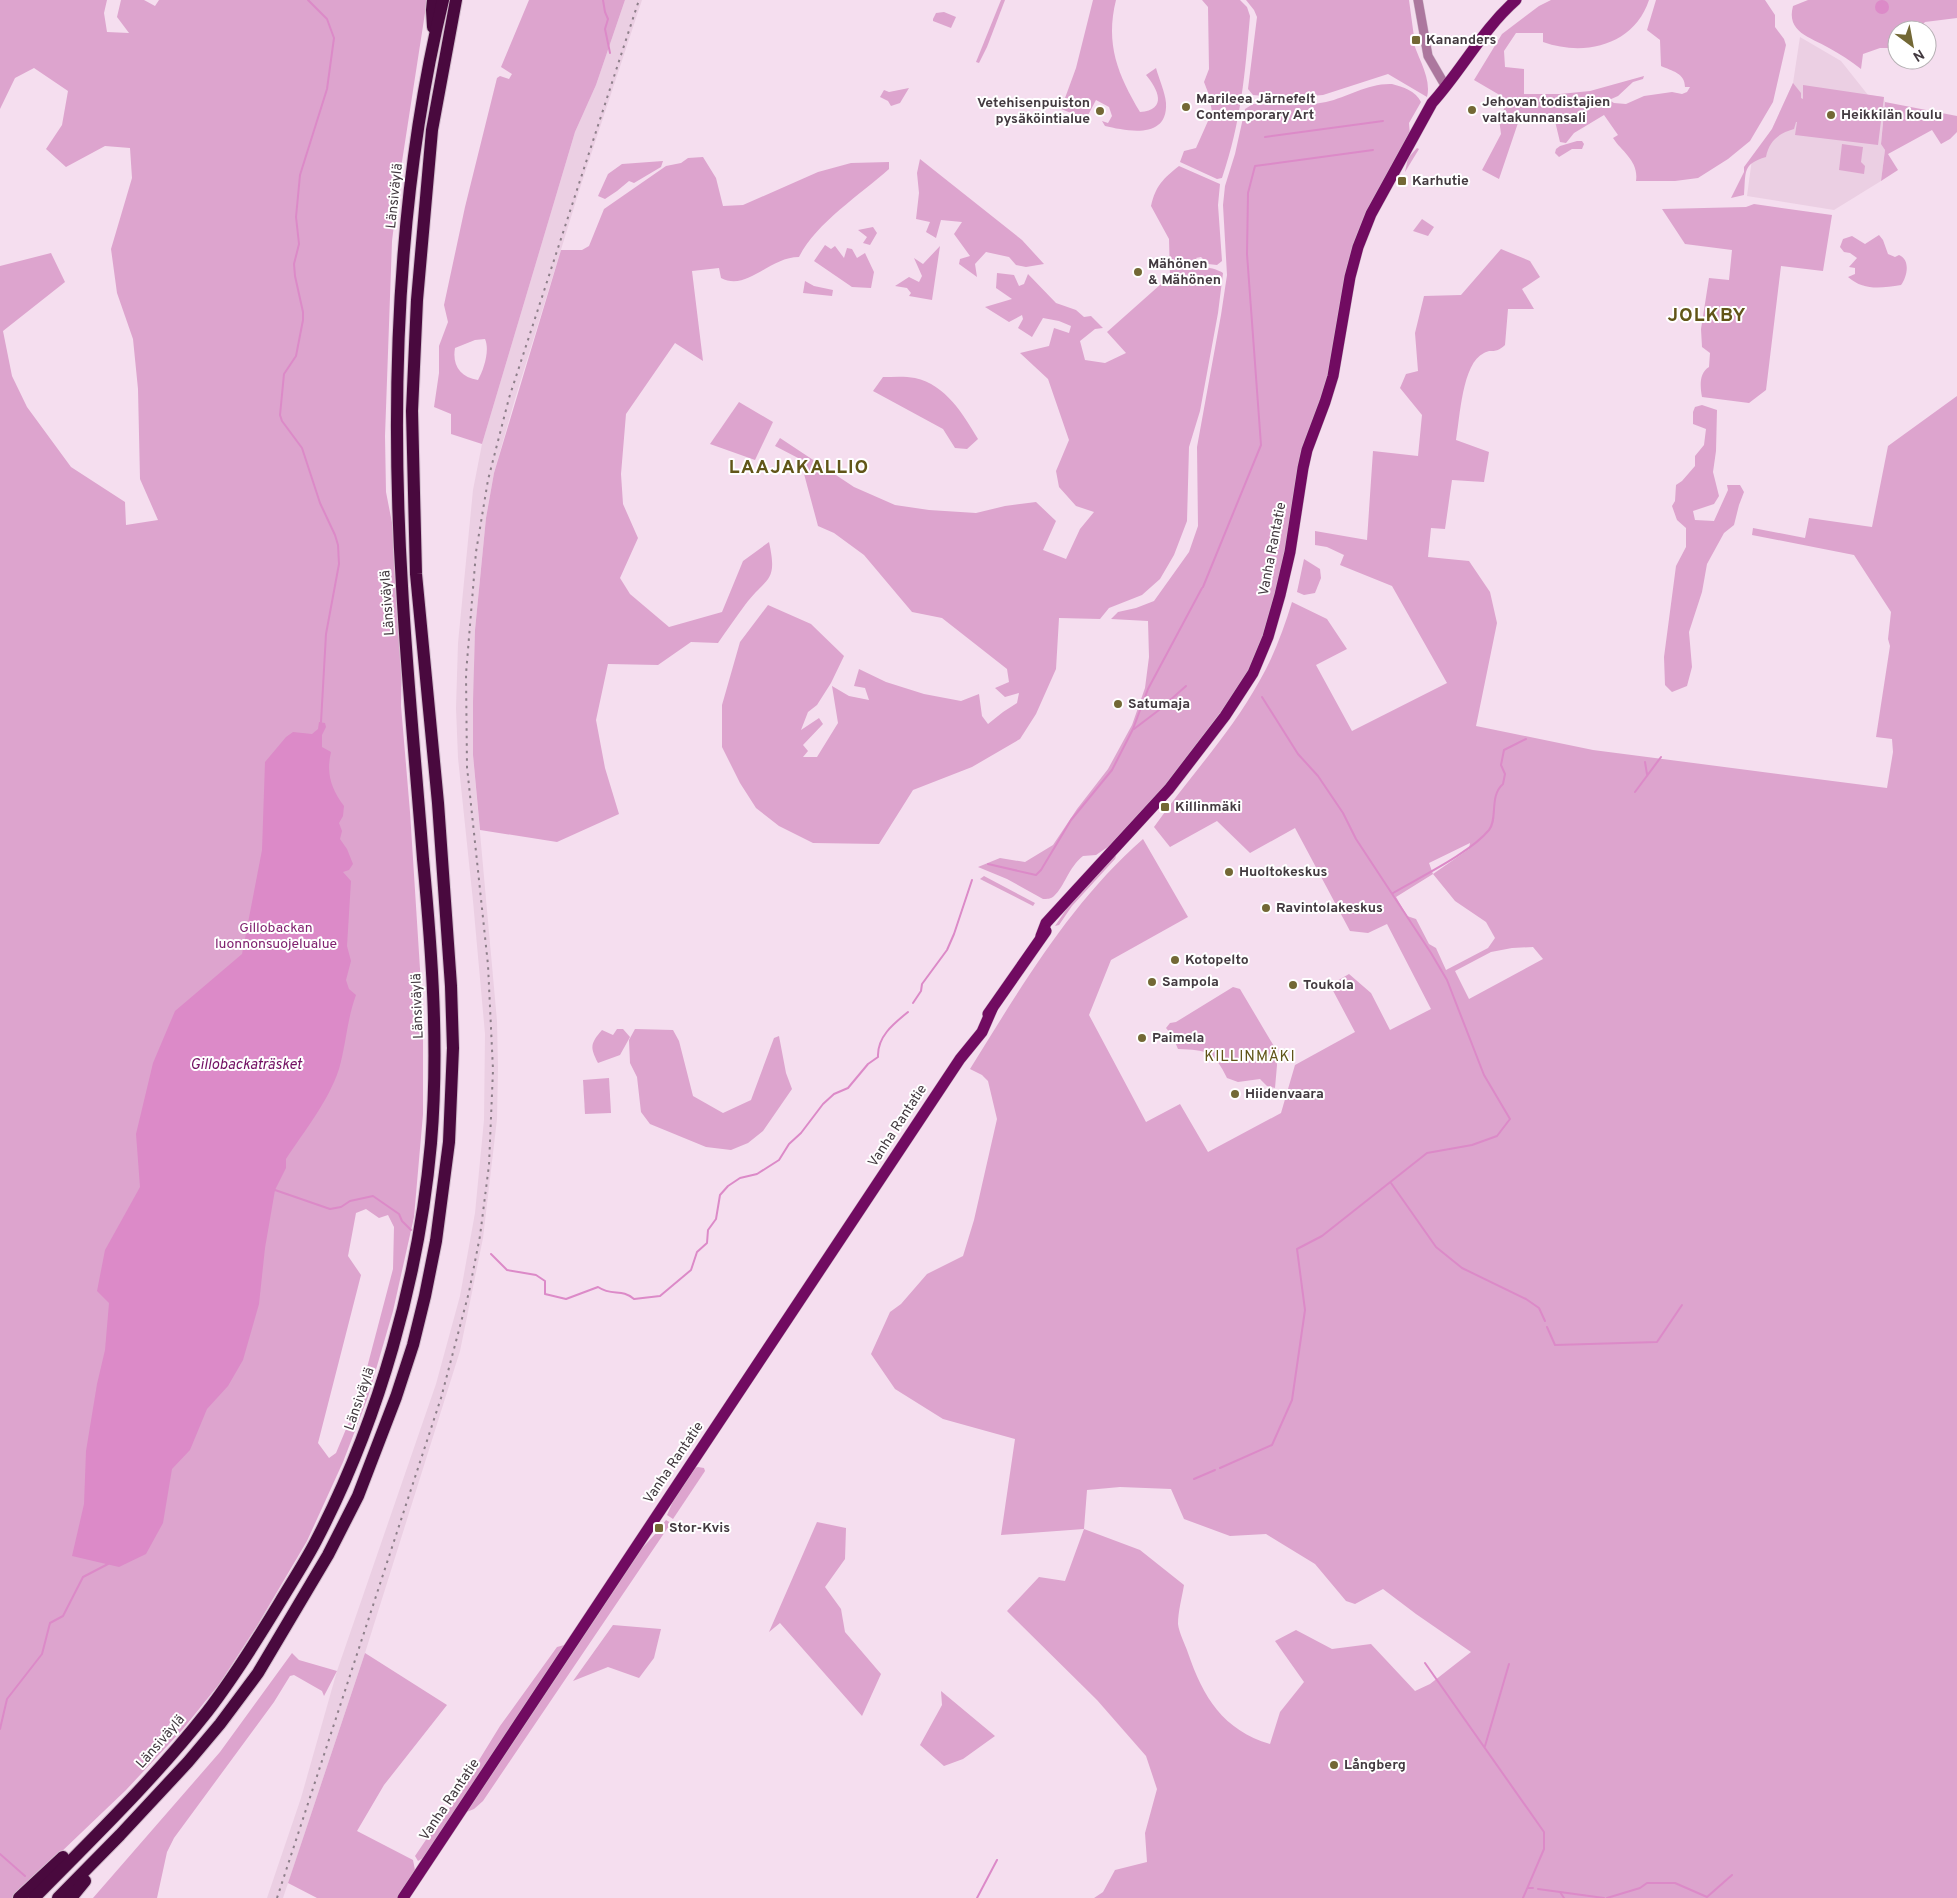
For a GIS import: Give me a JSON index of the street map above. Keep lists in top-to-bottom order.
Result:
{
  "streets": {
    "highway": ["Länsiväylä"],
    "main road": ["Vanha Rantatie"]
  },
  "districts": ["JOLKBY", "LAAJAKALLIO", "KILLINMÄKI"],
  "water": ["Gillobackaträsket"],
  "parks": ["Gillobackan luonnonsuojelualue"],
  "places": {
    "transit": [
      "Kananders",
      "Karhutie",
      "Killinmäki",
      "Stor-Kvis"
    ],
    "other": [
      "Marileea Järnefelt Contemporary Art",
      "Jehovan todistajien valtakunnansali",
      "Vetehisenpuiston pysäköintialue",
      "Heikkilän koulu",
      "Mähönen & Mähönen",
      "Satumaja",
      "Huoltokeskus",
      "Ravintolakeskus",
      "Kotopelto",
      "Sampola",
      "Toukola",
      "Paimela",
      "Hiidenvaara",
      "Långberg"
    ]
  },
  "north": "bottom right"
}
